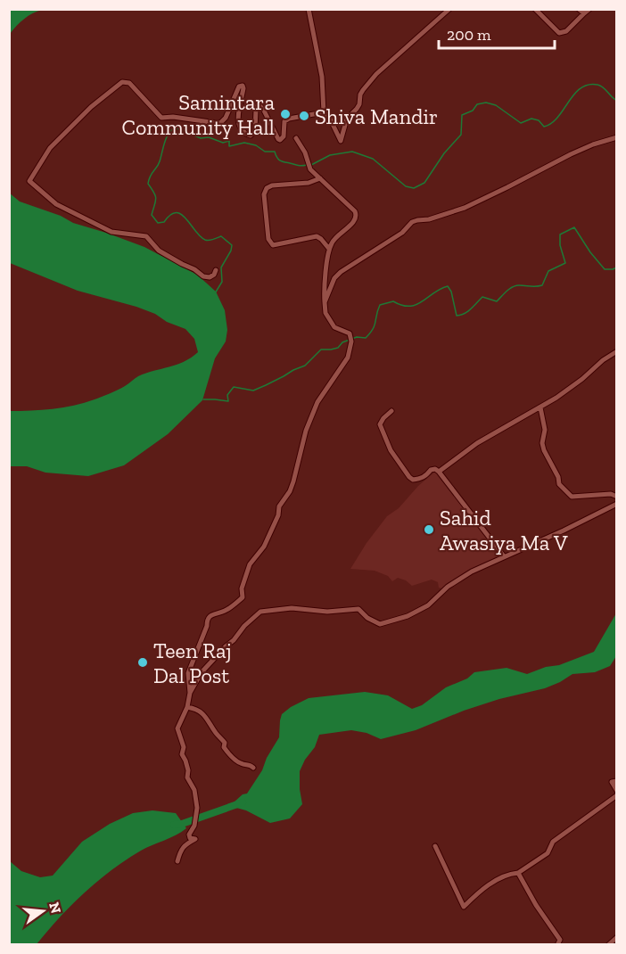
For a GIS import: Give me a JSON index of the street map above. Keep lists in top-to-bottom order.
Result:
{
  "places": [
    "Samintara Community Hall",
    "Shiva Mandir",
    "Sahid Awasiya Ma V",
    "Teen Raj Dal Post"
  ],
  "scale_bar": "200 m",
  "north": "right"
}
